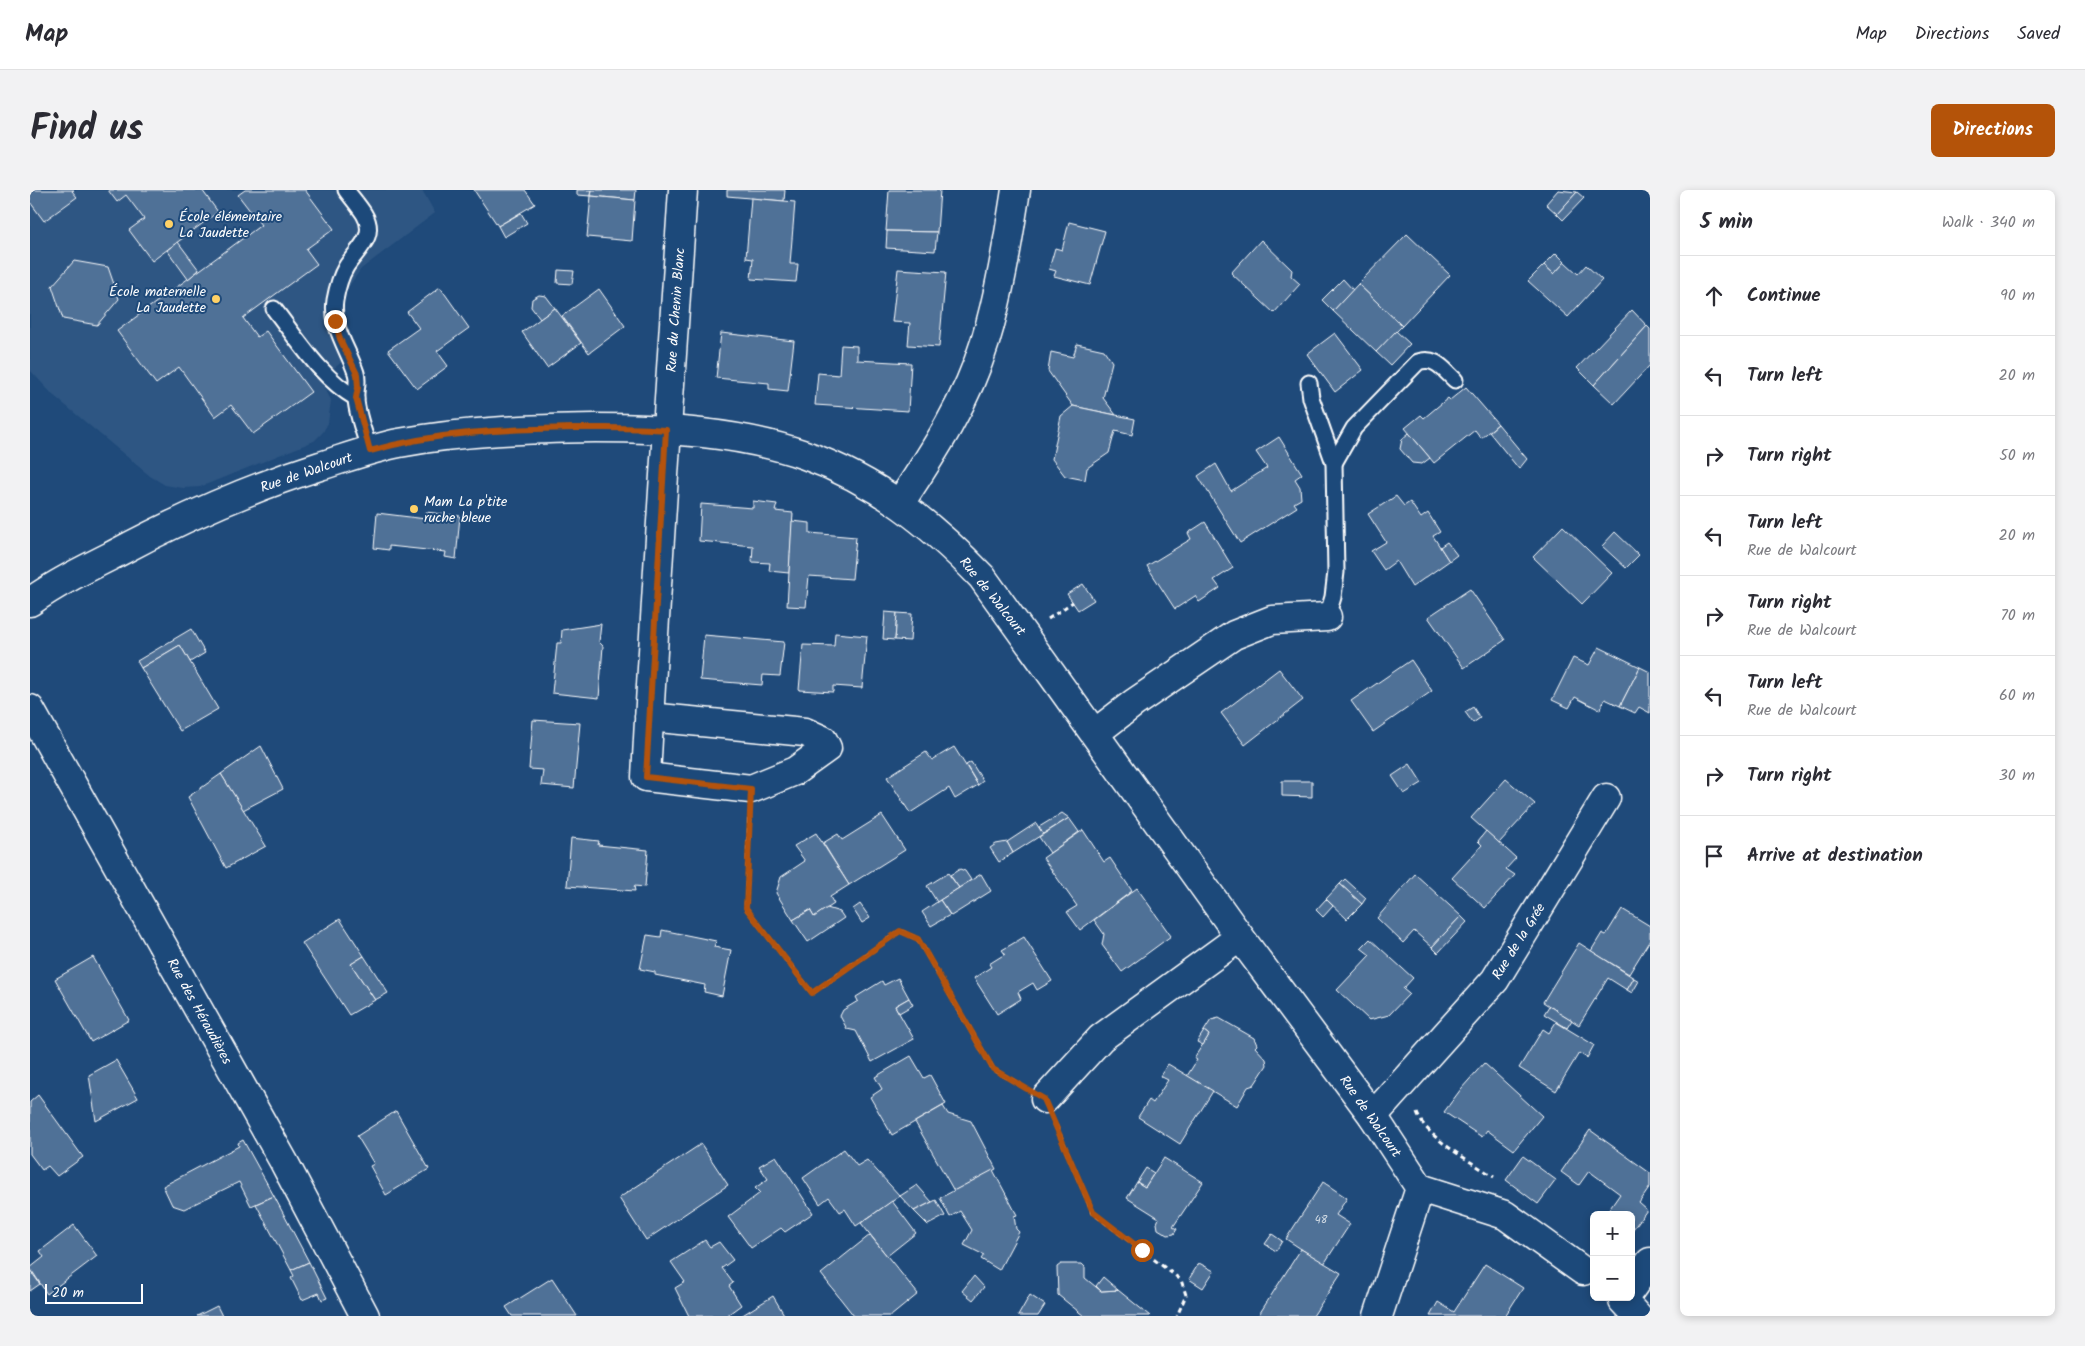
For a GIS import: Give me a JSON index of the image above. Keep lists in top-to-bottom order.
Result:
{
  "streets": {
    "street": [
      "Rue du Chenin Blanc",
      "Rue de Walcourt",
      "Rue de la Grée",
      "Rue des Héraudières"
    ]
  },
  "crossings": [
    ["Rue du Chenin Blanc", "Rue de Walcourt"],
    ["Rue de Walcourt", "Rue de la Grée"]
  ],
  "places": ["École élémentaire La Jaudette", "École maternelle La Jaudette", "Mam La p'tite ruche bleue"],
  "house_numbers": ["48"],
  "scale_bar": "20 m",
  "page": {
    "header": "Map",
    "nav": ["Map", "Directions", "Saved"],
    "title": "Find us",
    "buttons": "Directions",
    "heading": ["5 min", "Walk · 340 m"],
    "list": [
      ["Continue", "90 m"],
      ["Turn left", "20 m"],
      ["Turn right", "50 m"],
      ["Turn left", "Rue de Walcourt", "20 m"],
      ["Turn right", "Rue de Walcourt", "70 m"],
      ["Turn left", "Rue de Walcourt", "60 m"],
      ["Turn right", "30 m"],
      "Arrive at destination"
    ],
    "map_buttons": ["+", "−"],
    "scale": "20 m"
  }
}
